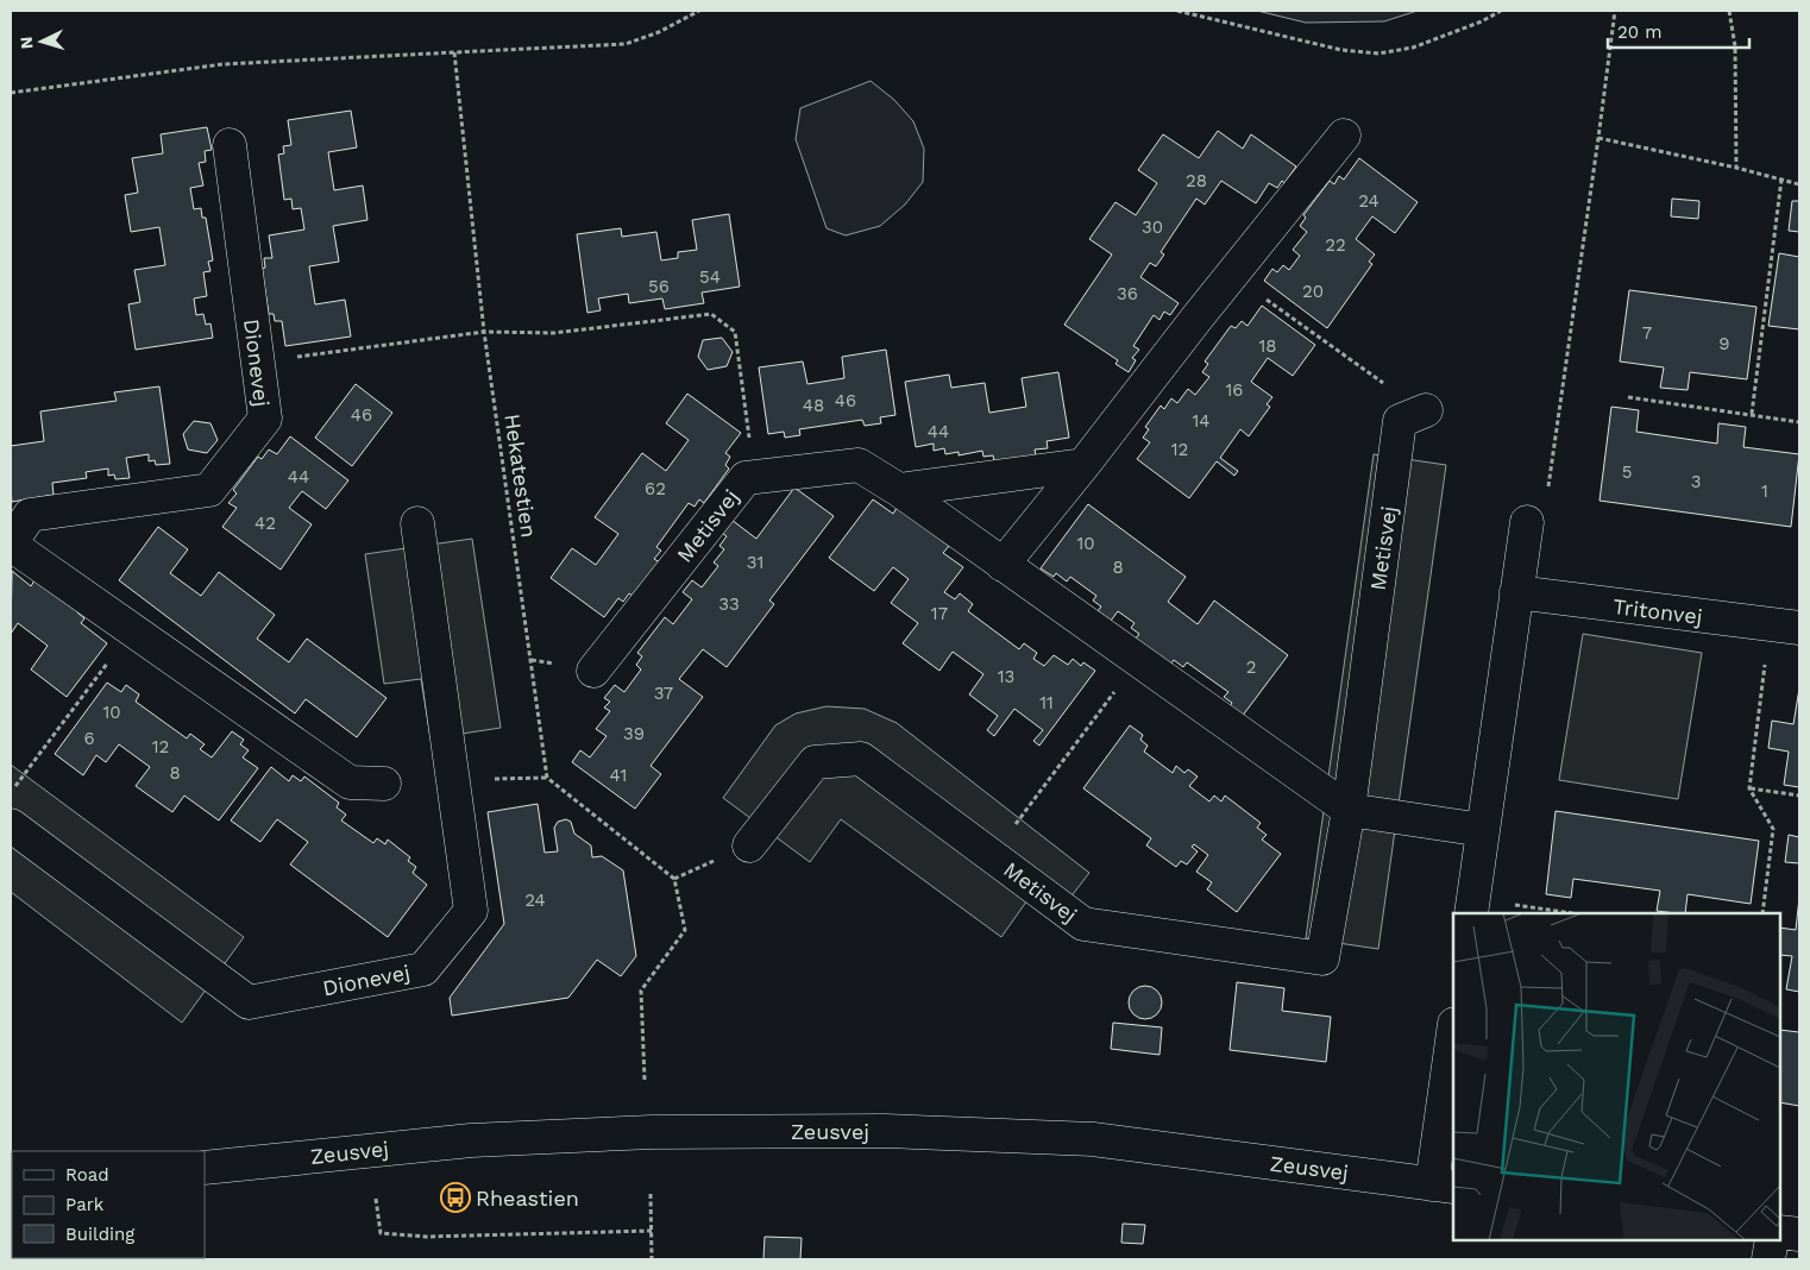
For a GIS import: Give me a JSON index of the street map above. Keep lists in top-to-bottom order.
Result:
{
  "streets": {
    "street": [
      "Dionevej",
      "Metisvej",
      "Tritonvej",
      "Zeusvej"
    ],
    "path": ["Hekatestien"]
  },
  "places": {
    "bus stop": ["Rheastien"]
  },
  "house_numbers": [
    "28",
    "24",
    "30",
    "22",
    "54",
    "56",
    "20",
    "36",
    "7",
    "9",
    "18",
    "16",
    "46",
    "48",
    "46",
    "14",
    "44",
    "12",
    "5",
    "44",
    "3",
    "62",
    "1",
    "42",
    "10",
    "31",
    "8",
    "33",
    "17",
    "2",
    "13",
    "37",
    "11",
    "10",
    "39",
    "6",
    "12",
    "8",
    "41",
    "24"
  ],
  "legend": ["Road", "Park", "Building"],
  "scale_bar": "20 m",
  "north": "left"
}
